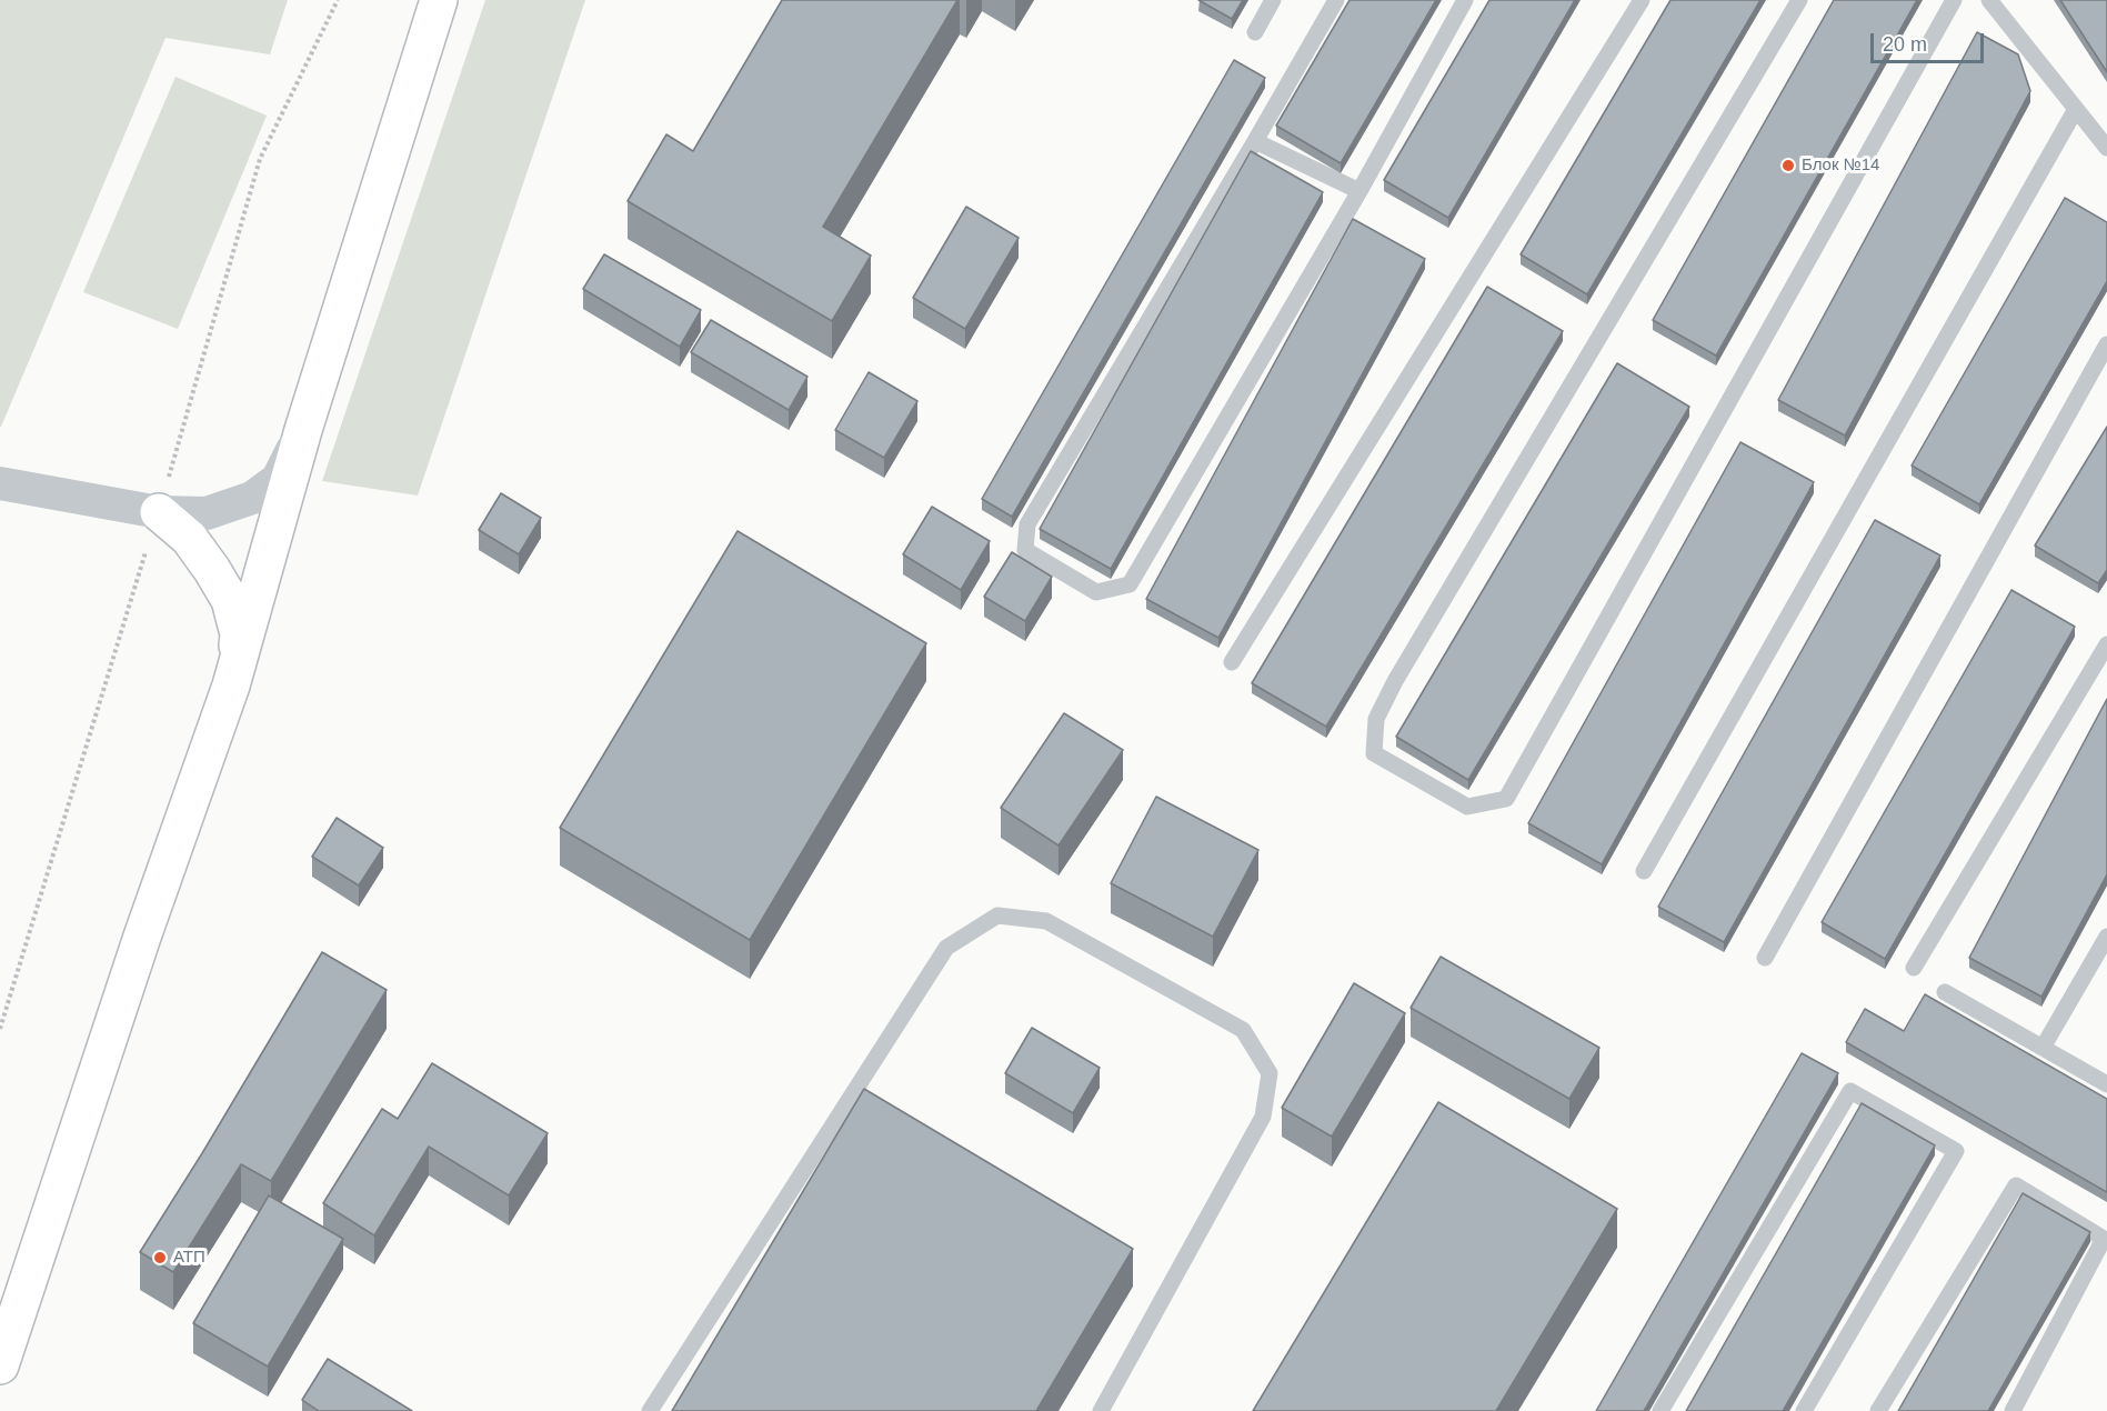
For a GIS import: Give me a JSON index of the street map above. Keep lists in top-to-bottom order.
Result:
{
  "places": ["Блок №14", "АТП"],
  "scale_bar": "20 m"
}
